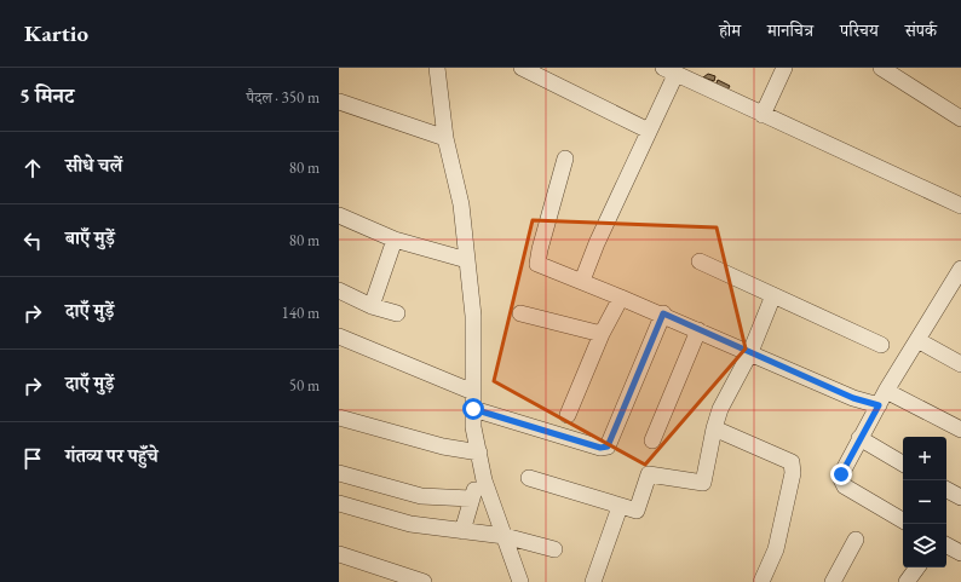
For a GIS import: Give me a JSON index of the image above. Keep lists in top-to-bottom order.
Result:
{
  "page": {
    "header": "Kartio",
    "nav": [
      "होम",
      "मानचित्र",
      "परिचय",
      "संपर्क"
    ],
    "heading": ["5 मिनट", "पैदल · 350 m"],
    "list": [
      ["सीधे चलें", "80 m"],
      ["बाएँ मुड़ें", "80 m"],
      ["दाएँ मुड़ें", "140 m"],
      ["दाएँ मुड़ें", "50 m"],
      "गंतव्य पर पहुँचे"
    ],
    "map_buttons": ["+", "−"]
  }
}
